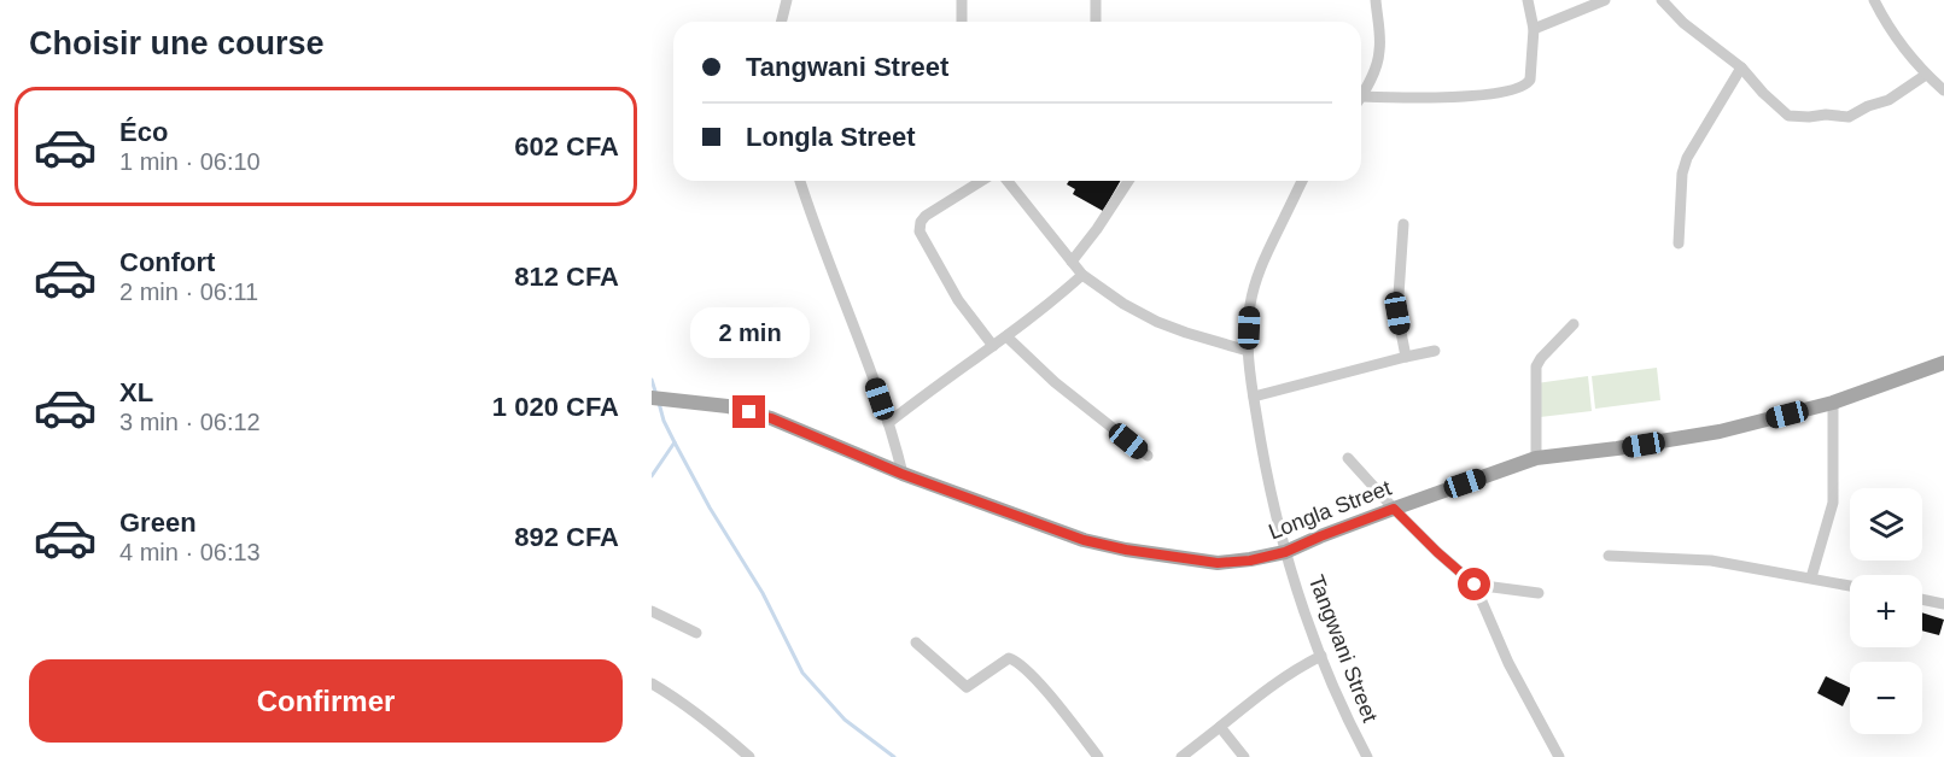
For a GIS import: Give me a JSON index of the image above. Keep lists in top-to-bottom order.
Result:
{
  "streets": {
    "main road": ["Longla Street"],
    "street": ["Tangwani Street"]
  },
  "crossings": [
    ["Longla Street", "Tangwani Street"]
  ],
  "page": {
    "heading": "Choisir une course",
    "banner": ["Tangwani Street", "Longla Street"],
    "list": [
      {
        "name": "Éco",
        "note": "1 min · 06:10",
        "value": "602 CFA"
      },
      {
        "name": "Confort",
        "note": "2 min · 06:11",
        "value": "812 CFA"
      },
      {
        "name": "XL",
        "note": "3 min · 06:12",
        "value": "1 020 CFA"
      },
      {
        "name": "Green",
        "note": "4 min · 06:13",
        "value": "892 CFA"
      }
    ],
    "bubble": "2 min",
    "map_buttons": ["+", "−"],
    "buttons": "Confirmer"
  }
}
